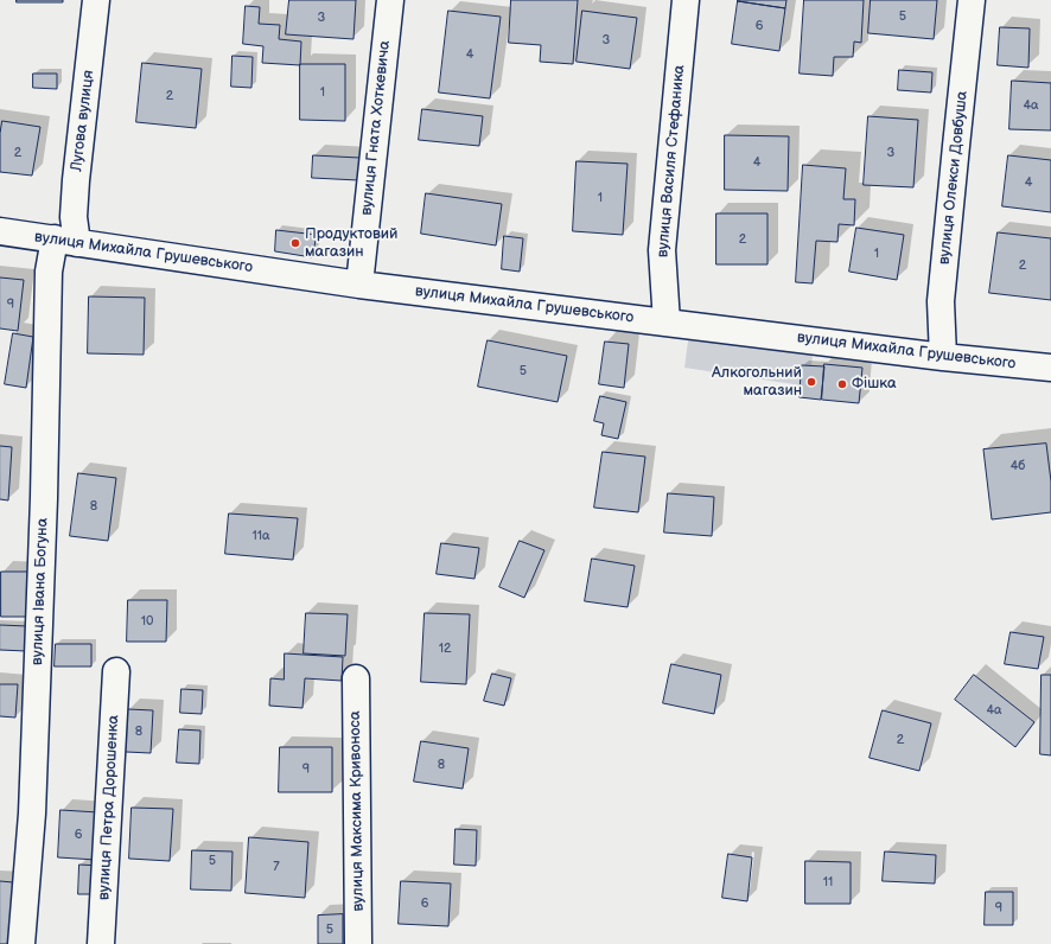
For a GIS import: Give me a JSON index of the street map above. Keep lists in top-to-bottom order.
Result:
{
  "streets": {
    "street": [
      "Лугова вулиця",
      "вулиця Гната Хоткевича",
      "вулиця Василя Стефаника",
      "вулиця Олекси Довбуша",
      "вулиця Михайла Грушевського",
      "вулиця Івана Богуна",
      "вулиця Петра Дорошенка",
      "вулиця Максима Кривоноса"
    ]
  },
  "crossings": [
    ["Лугова вулиця", "вулиця Михайла Грушевського"],
    ["Лугова вулиця", "вулиця Івана Богуна"],
    ["вулиця Гната Хоткевича", "вулиця Михайла Грушевського"],
    ["вулиця Василя Стефаника", "вулиця Михайла Грушевського"],
    ["вулиця Олекси Довбуша", "вулиця Михайла Грушевського"],
    ["вулиця Михайла Грушевського", "вулиця Івана Богуна"]
  ],
  "places": ["Продуктовий магазин", "Алкогольний магазин", "Фішка"],
  "house_numbers": [
    "5",
    "3",
    "6",
    "3",
    "4",
    "1",
    "2",
    "4а",
    "2",
    "3",
    "4",
    "4",
    "1",
    "2",
    "1",
    "2",
    "9",
    "5",
    "4б",
    "8",
    "11а",
    "10",
    "12",
    "4а",
    "8",
    "2",
    "8",
    "9",
    "6",
    "5",
    "7",
    "11",
    "6",
    "9",
    "5"
  ]
}
